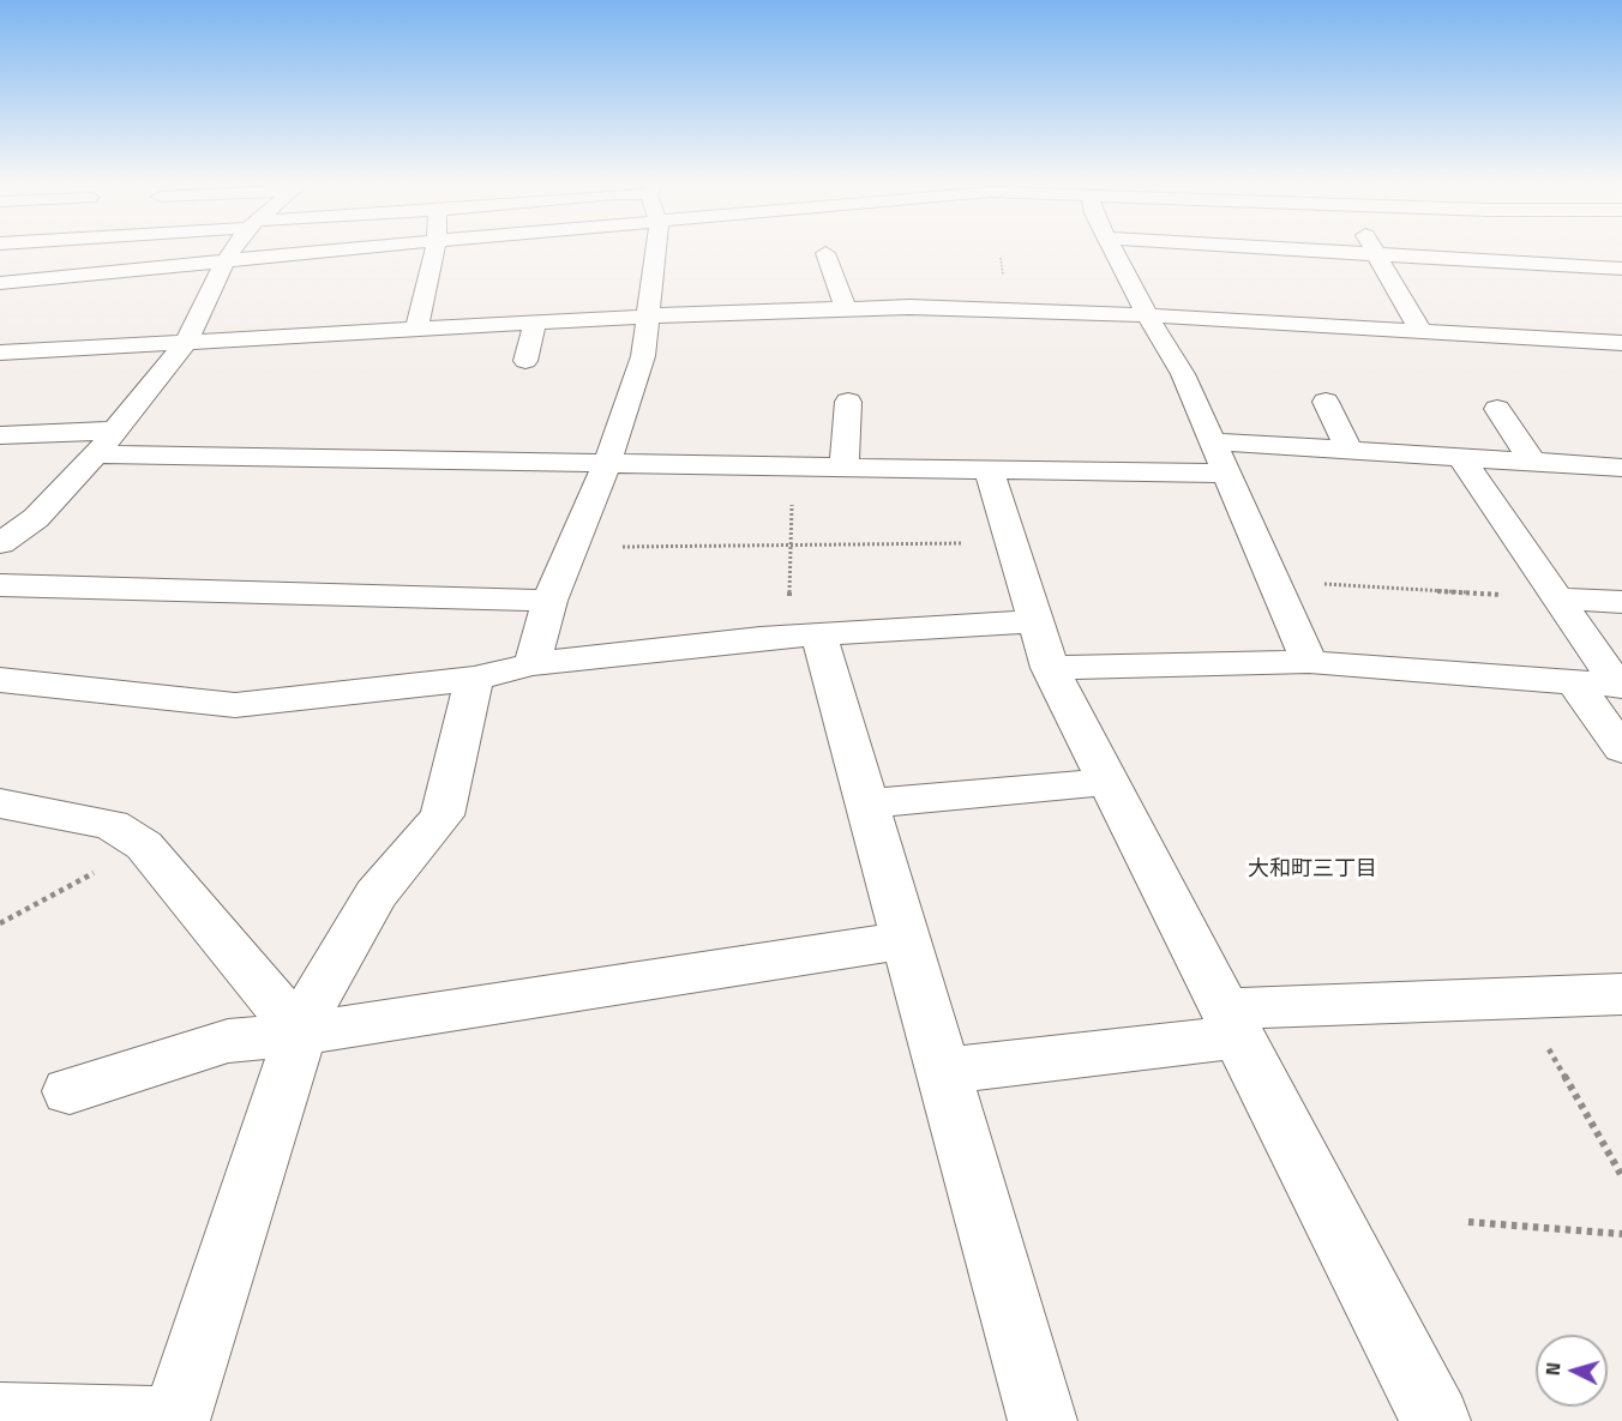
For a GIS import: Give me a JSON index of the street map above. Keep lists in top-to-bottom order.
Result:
{
  "districts": ["大和町三丁目"],
  "north": "left"
}
